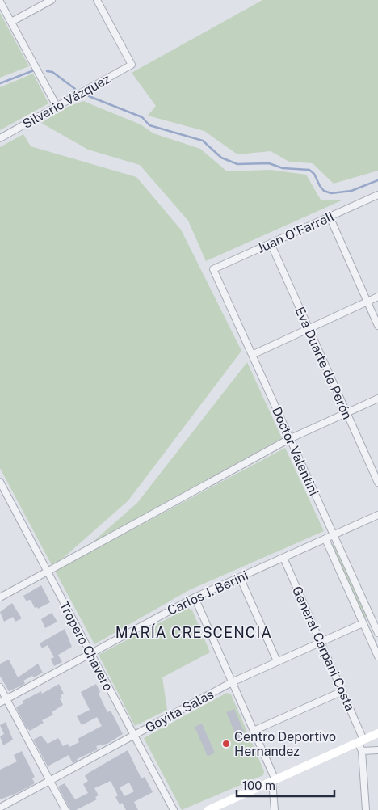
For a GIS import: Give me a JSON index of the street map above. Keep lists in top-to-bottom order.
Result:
{
  "streets": {
    "street": [
      "Silverio Vázquez",
      "Juan O'Farrell",
      "Eva Duarte de Perón",
      "Doctor Valentini",
      "Carlos J. Berini",
      "Tropero Chavero",
      "General Carpani Costa",
      "Goyita Salas"
    ]
  },
  "crossings": [
    ["Juan O'Farrell", "Eva Duarte de Perón"],
    ["Juan O'Farrell", "Doctor Valentini"],
    ["Doctor Valentini", "Carlos J. Berini"],
    ["Carlos J. Berini", "Tropero Chavero"],
    ["Carlos J. Berini", "General Carpani Costa"],
    ["Tropero Chavero", "Goyita Salas"],
    ["General Carpani Costa", "Goyita Salas"]
  ],
  "districts": ["MARÍA CRESCENCIA"],
  "places": ["Centro Deportivo Hernandez"],
  "scale_bar": "100 m"
}
